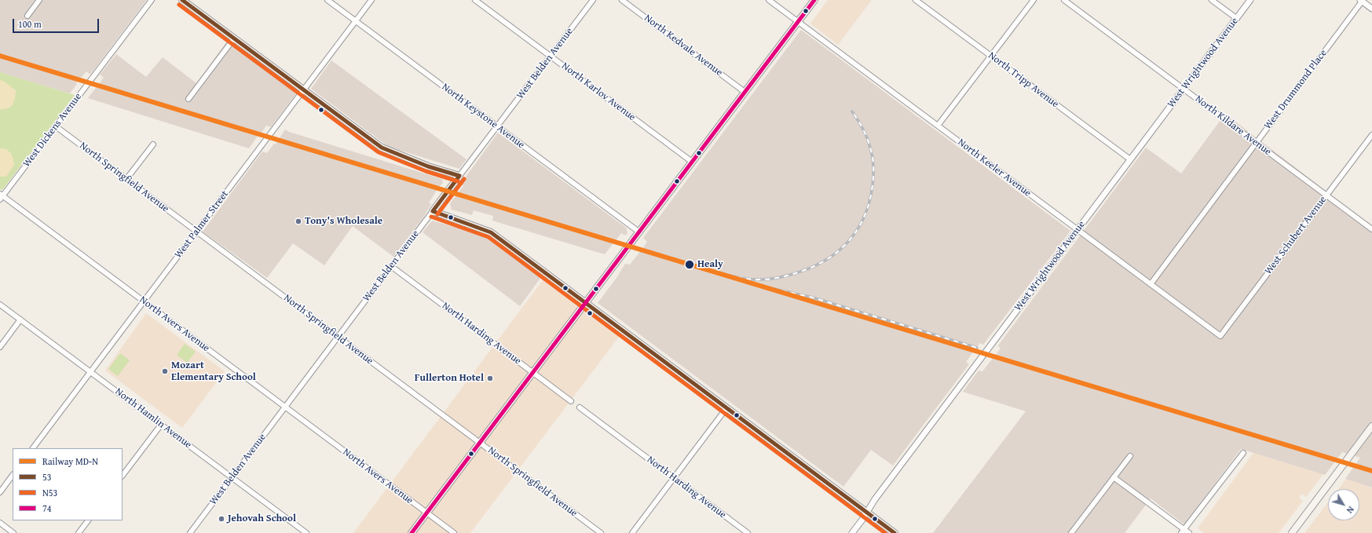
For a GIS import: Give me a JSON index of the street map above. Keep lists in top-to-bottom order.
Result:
{
  "streets": {
    "main road": ["West Belden Avenue"],
    "street": [
      "North Kedvale Avenue",
      "West Wrightwood Avenue",
      "North Tripp Avenue",
      "West Drummond Place",
      "North Karlov Avenue",
      "North Keystone Avenue",
      "North Kildare Avenue",
      "West Dickens Avenue",
      "North Keeler Avenue",
      "North Springfield Avenue",
      "West Palmer Street",
      "West Schubert Avenue",
      "North Avers Avenue",
      "North Harding Avenue",
      "North Hamlin Avenue"
    ]
  },
  "crossings": [
    ["West Wrightwood Avenue", "North Tripp Avenue"],
    ["West Wrightwood Avenue", "North Kildare Avenue"],
    ["West Wrightwood Avenue", "North Keeler Avenue"],
    ["West Belden Avenue", "North Karlov Avenue"],
    ["West Belden Avenue", "North Keystone Avenue"],
    ["West Belden Avenue", "North Springfield Avenue"],
    ["West Belden Avenue", "North Avers Avenue"],
    ["West Belden Avenue", "North Harding Avenue"],
    ["West Belden Avenue", "North Hamlin Avenue"],
    ["West Drummond Place", "North Kildare Avenue"],
    ["West Drummond Place", "North Keeler Avenue"],
    ["North Keystone Avenue", "West Palmer Street"],
    ["North Kildare Avenue", "West Schubert Avenue"],
    ["West Dickens Avenue", "North Springfield Avenue"],
    ["West Dickens Avenue", "North Avers Avenue"],
    ["North Keeler Avenue", "West Schubert Avenue"],
    ["North Springfield Avenue", "West Palmer Street"],
    ["West Palmer Street", "North Avers Avenue"],
    ["West Palmer Street", "North Hamlin Avenue"]
  ],
  "places": [
    "Tony's Wholesale",
    "Healy",
    "Mozart Elementary School",
    "Fullerton Hotel",
    "Jehovah School"
  ],
  "lines": [
    "transit line 53",
    "transit line 74",
    "transit line N53",
    "rail line MD-N"
  ],
  "legend": [
    "Railway MD-N",
    "53",
    "N53",
    "74"
  ],
  "scale_bar": "100 m",
  "north": "bottom right"
}
